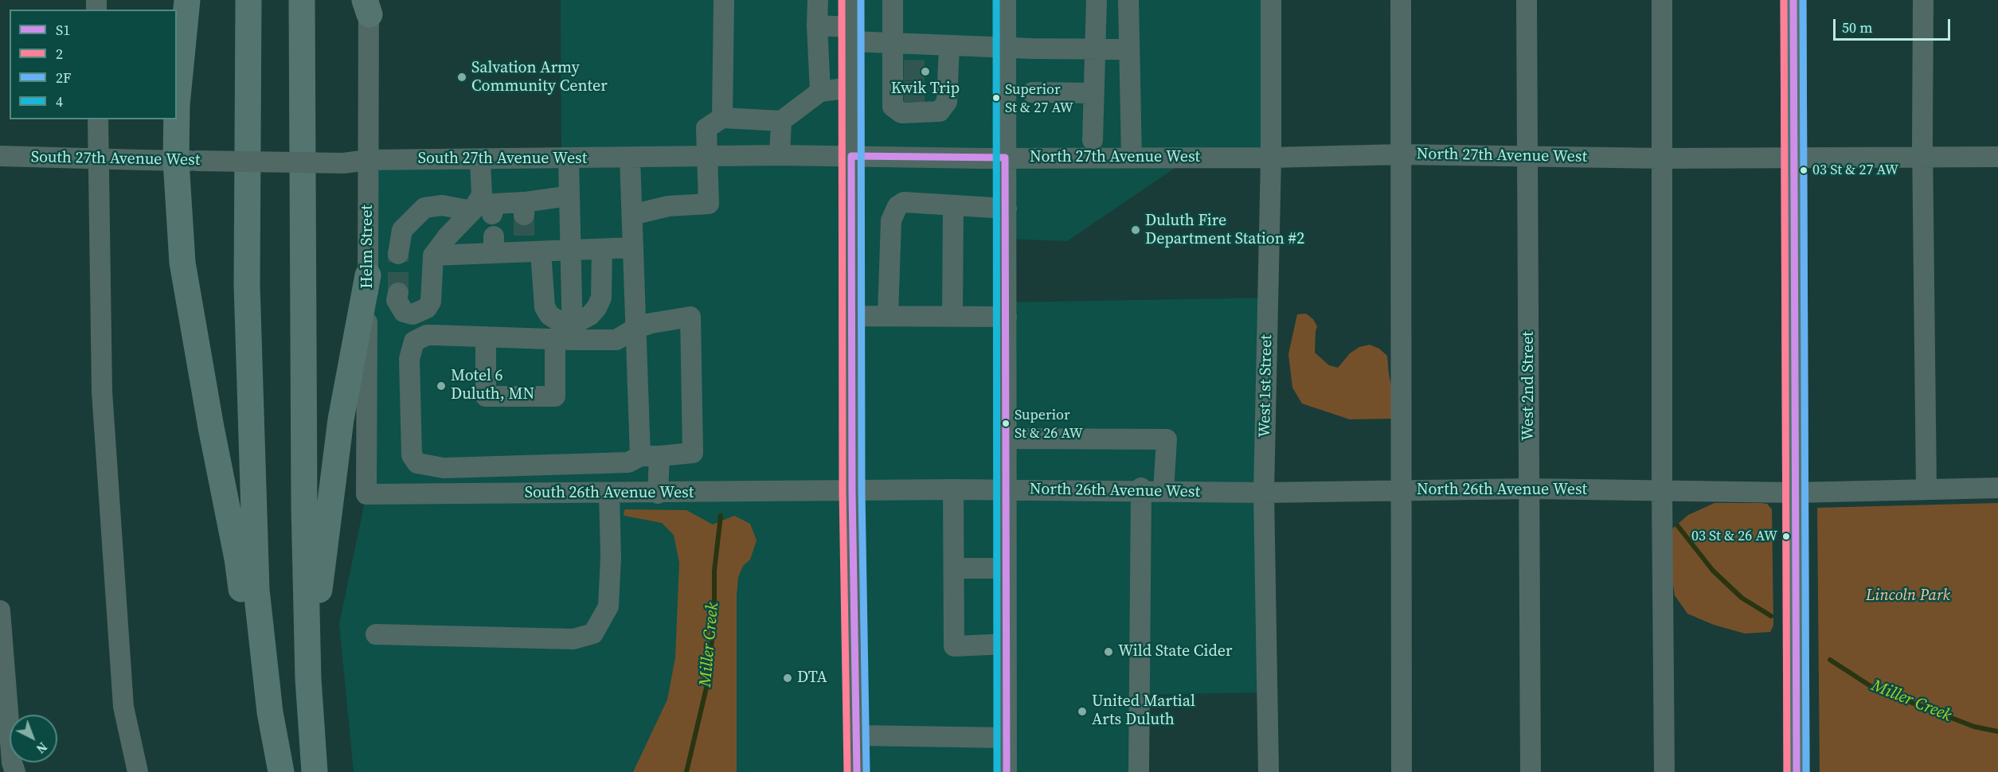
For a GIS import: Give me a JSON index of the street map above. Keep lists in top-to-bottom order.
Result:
{
  "streets": {
    "street": [
      "North 27th Avenue West",
      "South 27th Avenue West",
      "Helm Street",
      "West 1st Street",
      "West 2nd Street",
      "North 26th Avenue West",
      "South 26th Avenue West"
    ]
  },
  "crossings": [
    ["North 27th Avenue West", "South 27th Avenue West"],
    ["North 27th Avenue West", "West 1st Street"],
    ["North 27th Avenue West", "West 2nd Street"],
    ["South 27th Avenue West", "Helm Street"],
    ["Helm Street", "South 26th Avenue West"],
    ["West 1st Street", "North 26th Avenue West"],
    ["West 2nd Street", "North 26th Avenue West"],
    ["North 26th Avenue West", "South 26th Avenue West"]
  ],
  "water": ["Miller Creek"],
  "parks": ["Lincoln Park"],
  "places": [
    "Kwik Trip",
    "Salvation Army Community Center",
    "Superior St & 27 AW",
    "03 St & 27 AW",
    "Duluth Fire Department Station #2",
    "Motel 6 Duluth, MN",
    "Superior St & 26 AW",
    "03 St & 26 AW",
    "Wild State Cider",
    "DTA",
    "United Martial Arts Duluth"
  ],
  "lines": [
    "transit line S1",
    "transit line 2",
    "transit line 2F",
    "transit line 4"
  ],
  "legend": [
    "S1",
    "2",
    "2F",
    "4"
  ],
  "scale_bar": "50 m",
  "north": "bottom right"
}
